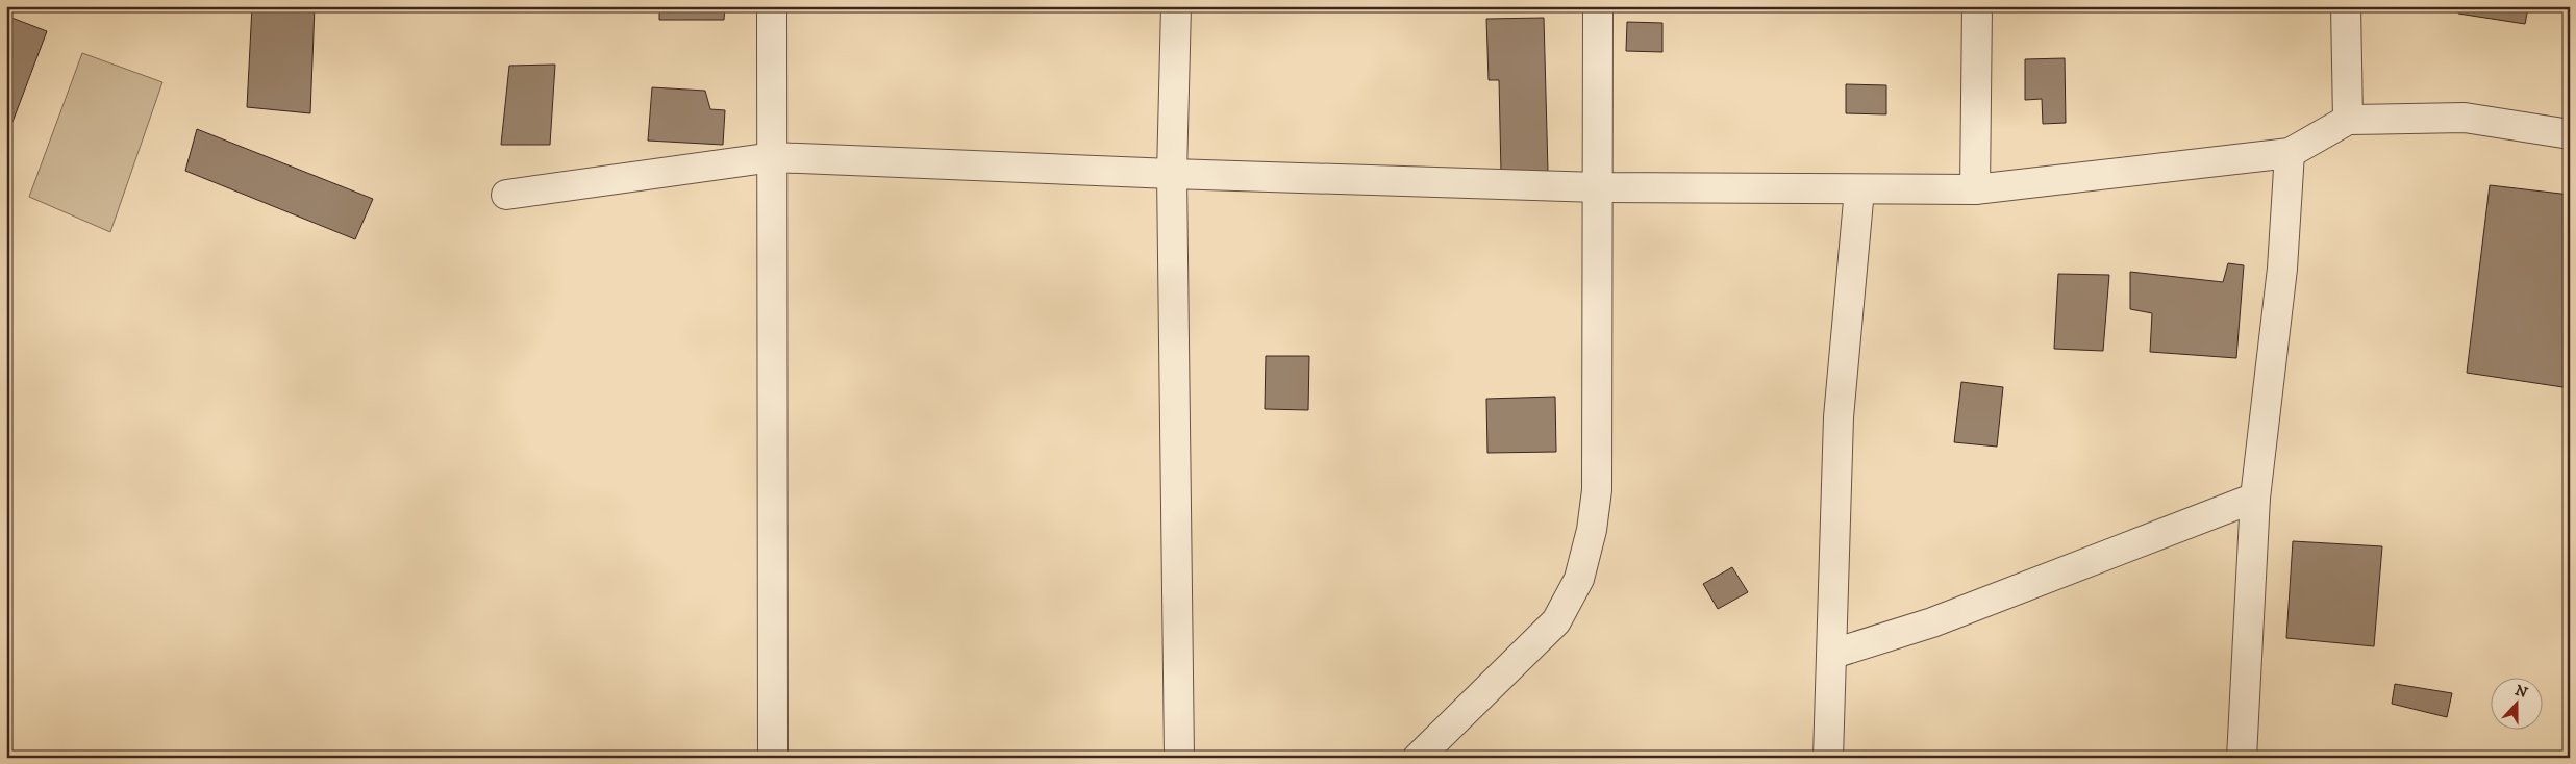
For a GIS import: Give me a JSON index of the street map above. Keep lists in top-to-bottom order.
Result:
{
  "north": "top"
}
